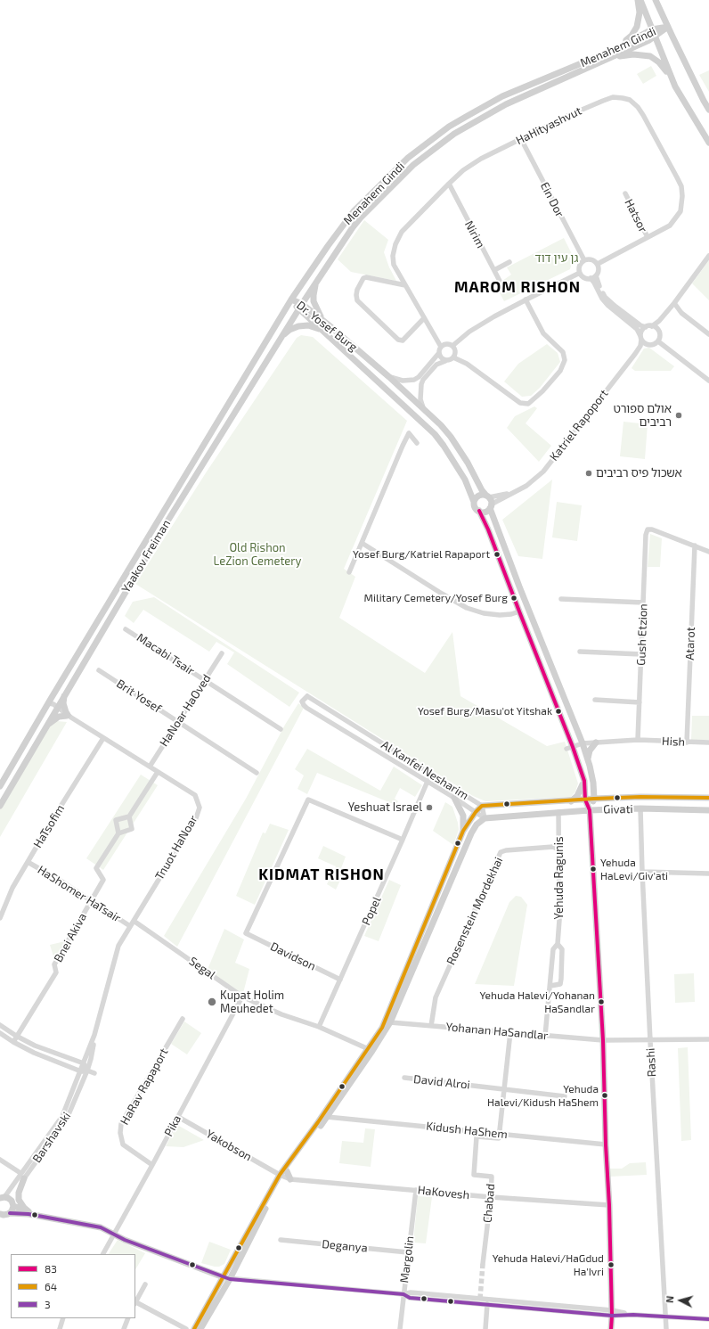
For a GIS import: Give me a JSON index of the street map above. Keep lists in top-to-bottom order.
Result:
{
  "streets": {
    "street": [
      "Menahem Gindi",
      "HaHityashvut",
      "Ein Dor",
      "Hatsor",
      "Nirim",
      "Dr. Yosef Burg",
      "Katriel Rapoport",
      "Yaakov Freiman",
      "Gush Etzion",
      "Atarot",
      "Macabi Tsair",
      "Brit Yosef",
      "HaNoar HaOved",
      "Hish",
      "Al Kanfei Nesharim",
      "Givati",
      "HaTsofim",
      "Tnuot HaNoar",
      "Yehuda Ragunis",
      "HaShomer HaTsair",
      "Popel",
      "Rosenstein Mordekhai",
      "Bnei Akiva",
      "Davidson",
      "Segal",
      "Yohanan HaSandlar",
      "Rashi",
      "David Alroi",
      "HaRav Rapaport",
      "Pika",
      "Kidush HaShem",
      "Barshavski",
      "Yakobson",
      "HaKovesh",
      "Chabad",
      "Deganya",
      "Margolin"
    ]
  },
  "crossings": [
    ["Menahem Gindi", "Dr. Yosef Burg"],
    ["Menahem Gindi", "Yaakov Freiman"],
    ["HaHityashvut", "Ein Dor"],
    ["HaHityashvut", "Hatsor"],
    ["HaHityashvut", "Nirim"],
    ["Dr. Yosef Burg", "Katriel Rapoport"],
    ["Dr. Yosef Burg", "Yaakov Freiman"],
    ["Yaakov Freiman", "Tnuot HaNoar"],
    ["Gush Etzion", "Atarot"],
    ["Gush Etzion", "Hish"],
    ["Atarot", "Hish"],
    ["Macabi Tsair", "HaNoar HaOved"],
    ["Brit Yosef", "HaNoar HaOved"],
    ["HaNoar HaOved", "Tnuot HaNoar"],
    ["Al Kanfei Nesharim", "Givati"],
    ["Al Kanfei Nesharim", "Popel"],
    ["Givati", "Yehuda Ragunis"],
    ["Givati", "Rashi"],
    ["HaTsofim", "Tnuot HaNoar"],
    ["HaTsofim", "HaShomer HaTsair"],
    ["Tnuot HaNoar", "HaShomer HaTsair"],
    ["Tnuot HaNoar", "Bnei Akiva"],
    ["Tnuot HaNoar", "Segal"],
    ["Tnuot HaNoar", "Barshavski"],
    ["Yehuda Ragunis", "Rosenstein Mordekhai"],
    ["Yehuda Ragunis", "Yohanan HaSandlar"],
    ["HaShomer HaTsair", "Bnei Akiva"],
    ["Popel", "Davidson"],
    ["Popel", "Segal"],
    ["Rosenstein Mordekhai", "Yohanan HaSandlar"],
    ["Segal", "Pika"],
    ["Yohanan HaSandlar", "Rashi"],
    ["HaRav Rapaport", "Pika"],
    ["Pika", "Yakobson"],
    ["Kidush HaShem", "Chabad"],
    ["HaKovesh", "Chabad"],
    ["HaKovesh", "Margolin"],
    ["Deganya", "Margolin"]
  ],
  "districts": ["MAROM RISHON", "KIDMAT RISHON"],
  "parks": ["גן עין דוד", "Old Rishon LeZion Cemetery"],
  "places": [
    "אולם ספורט רביבים",
    "אשכול פיס רביבים",
    "Yosef Burg/Katriel Rapaport",
    "Military Cemetery/Yosef Burg",
    "Yosef Burg/Masu'ot Yitshak",
    "Yeshuat Israel",
    "Yehuda HaLevi/Giv'ati",
    "Kupat Holim Meuhedet",
    "Yehuda Halevi/Yohanan HaSandlar",
    "Yehuda Halevi/Kidush HaShem",
    "Yehuda Halevi/HaGdud Ha'Ivri"
  ],
  "lines": ["transit line 83", "transit line 64", "transit line 3"],
  "legend": ["83", "64", "3"],
  "north": "left"
}
